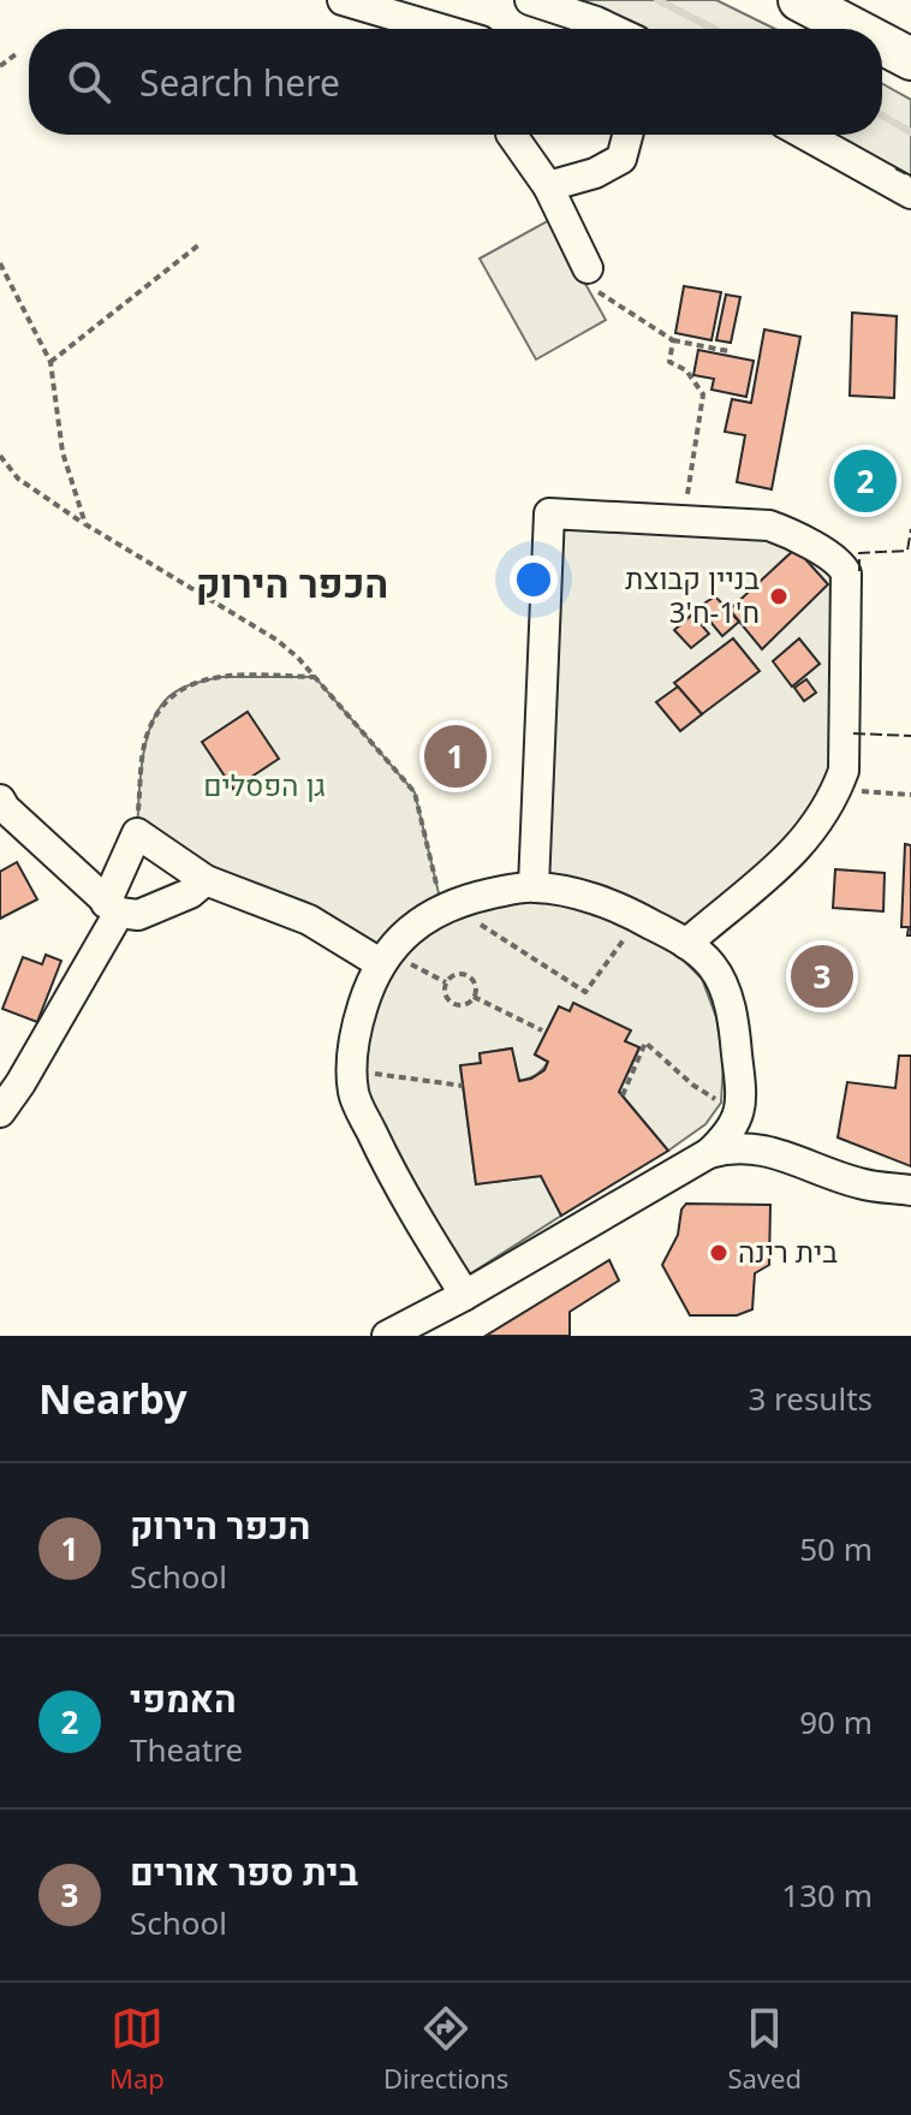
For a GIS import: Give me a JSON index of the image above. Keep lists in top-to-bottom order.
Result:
{
  "districts": ["הכפר הירוק"],
  "parks": ["גן הפסלים"],
  "places": ["בניין קבוצת ח'1-ח'3", "בית רינה"],
  "page": {
    "search": "Search here",
    "pins": ["2", "1", "3"],
    "heading": ["Nearby", "3 results"],
    "list": [
      {
        "mark": "1",
        "name": "הכפר הירוק",
        "note": "School",
        "value": "50 m"
      },
      {
        "mark": "2",
        "name": "האמפי",
        "note": "Theatre",
        "value": "90 m"
      },
      {
        "mark": "3",
        "name": "בית ספר אורים",
        "note": "School",
        "value": "130 m"
      }
    ],
    "nav": ["Map", "Directions", "Saved"]
  }
}
